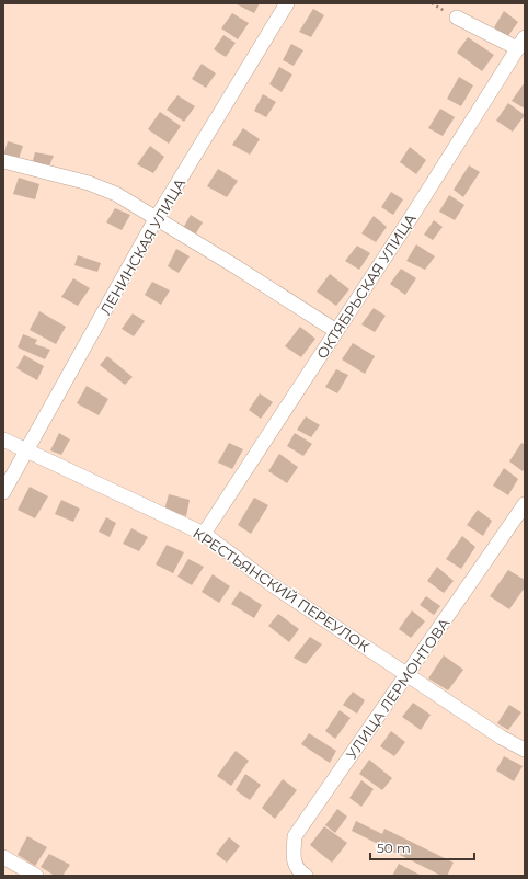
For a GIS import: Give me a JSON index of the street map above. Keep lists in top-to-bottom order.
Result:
{
  "streets": {
    "street": [
      "ЛЕНИНСКАЯ УЛИЦА",
      "ОКТЯБРЬСКАЯ УЛИЦА",
      "КРЕСТЬЯНСКИЙ ПЕРЕУЛОК",
      "УЛИЦА ЛЕРМОНТОВА"
    ]
  },
  "crossings": [
    ["ЛЕНИНСКАЯ УЛИЦА", "КРЕСТЬЯНСКИЙ ПЕРЕУЛОК"],
    ["ОКТЯБРЬСКАЯ УЛИЦА", "КРЕСТЬЯНСКИЙ ПЕРЕУЛОК"],
    ["КРЕСТЬЯНСКИЙ ПЕРЕУЛОК", "УЛИЦА ЛЕРМОНТОВА"]
  ],
  "scale_bar": "50 m"
}
